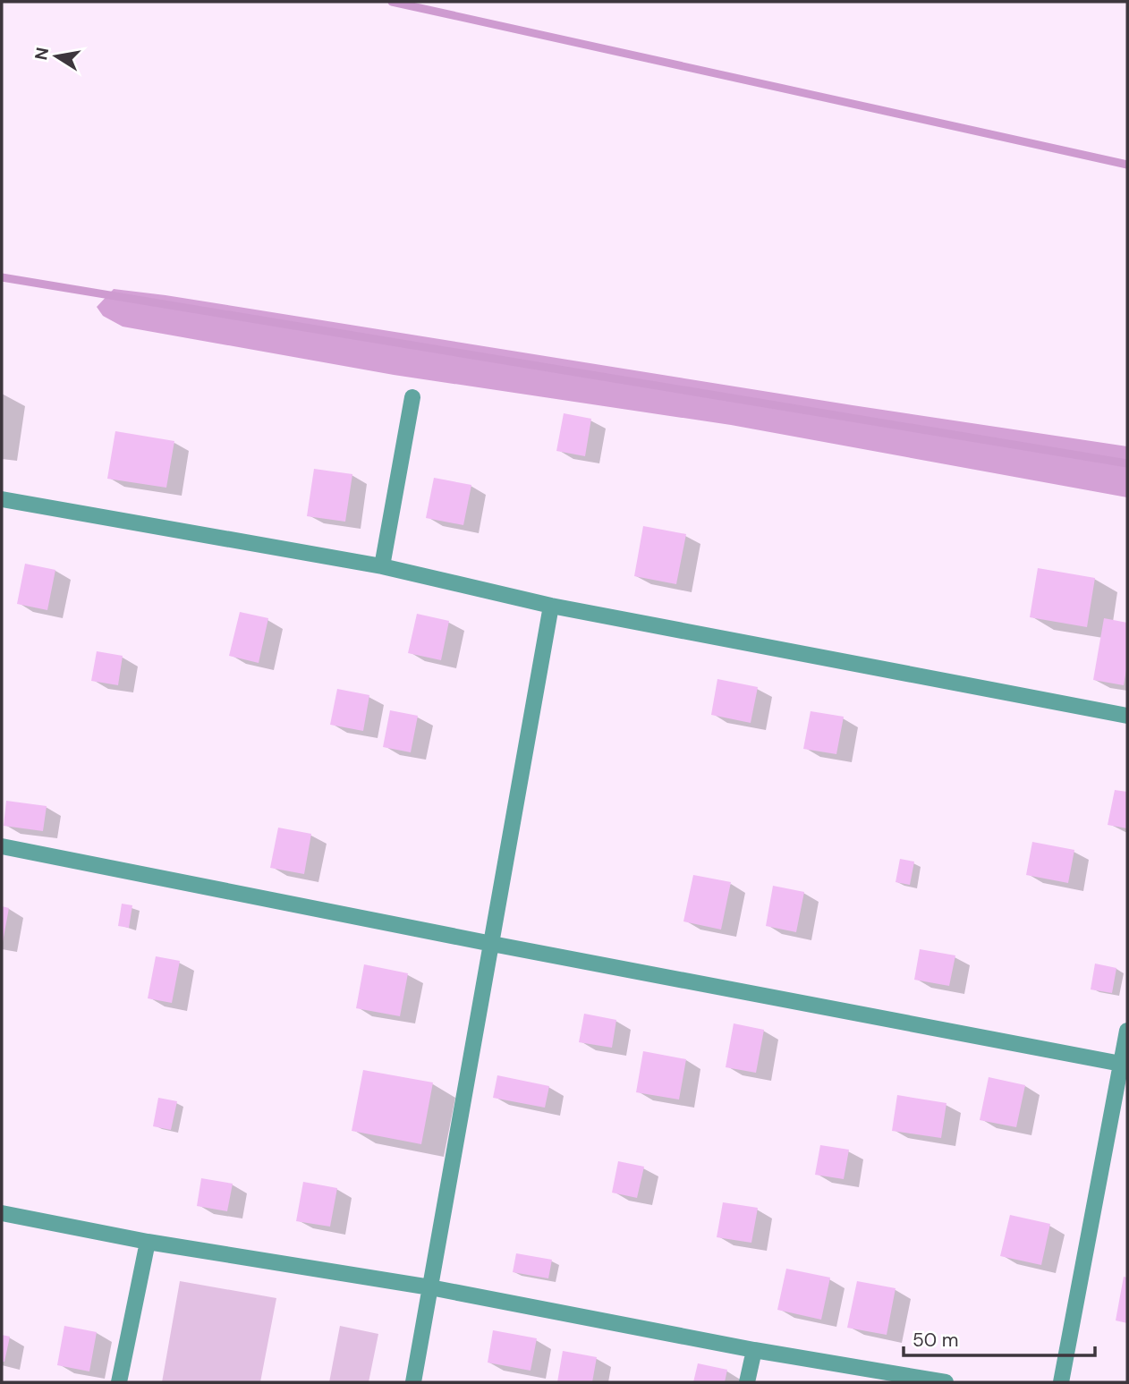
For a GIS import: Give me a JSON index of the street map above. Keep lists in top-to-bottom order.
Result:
{
  "scale_bar": "50 m",
  "north": "left"
}
